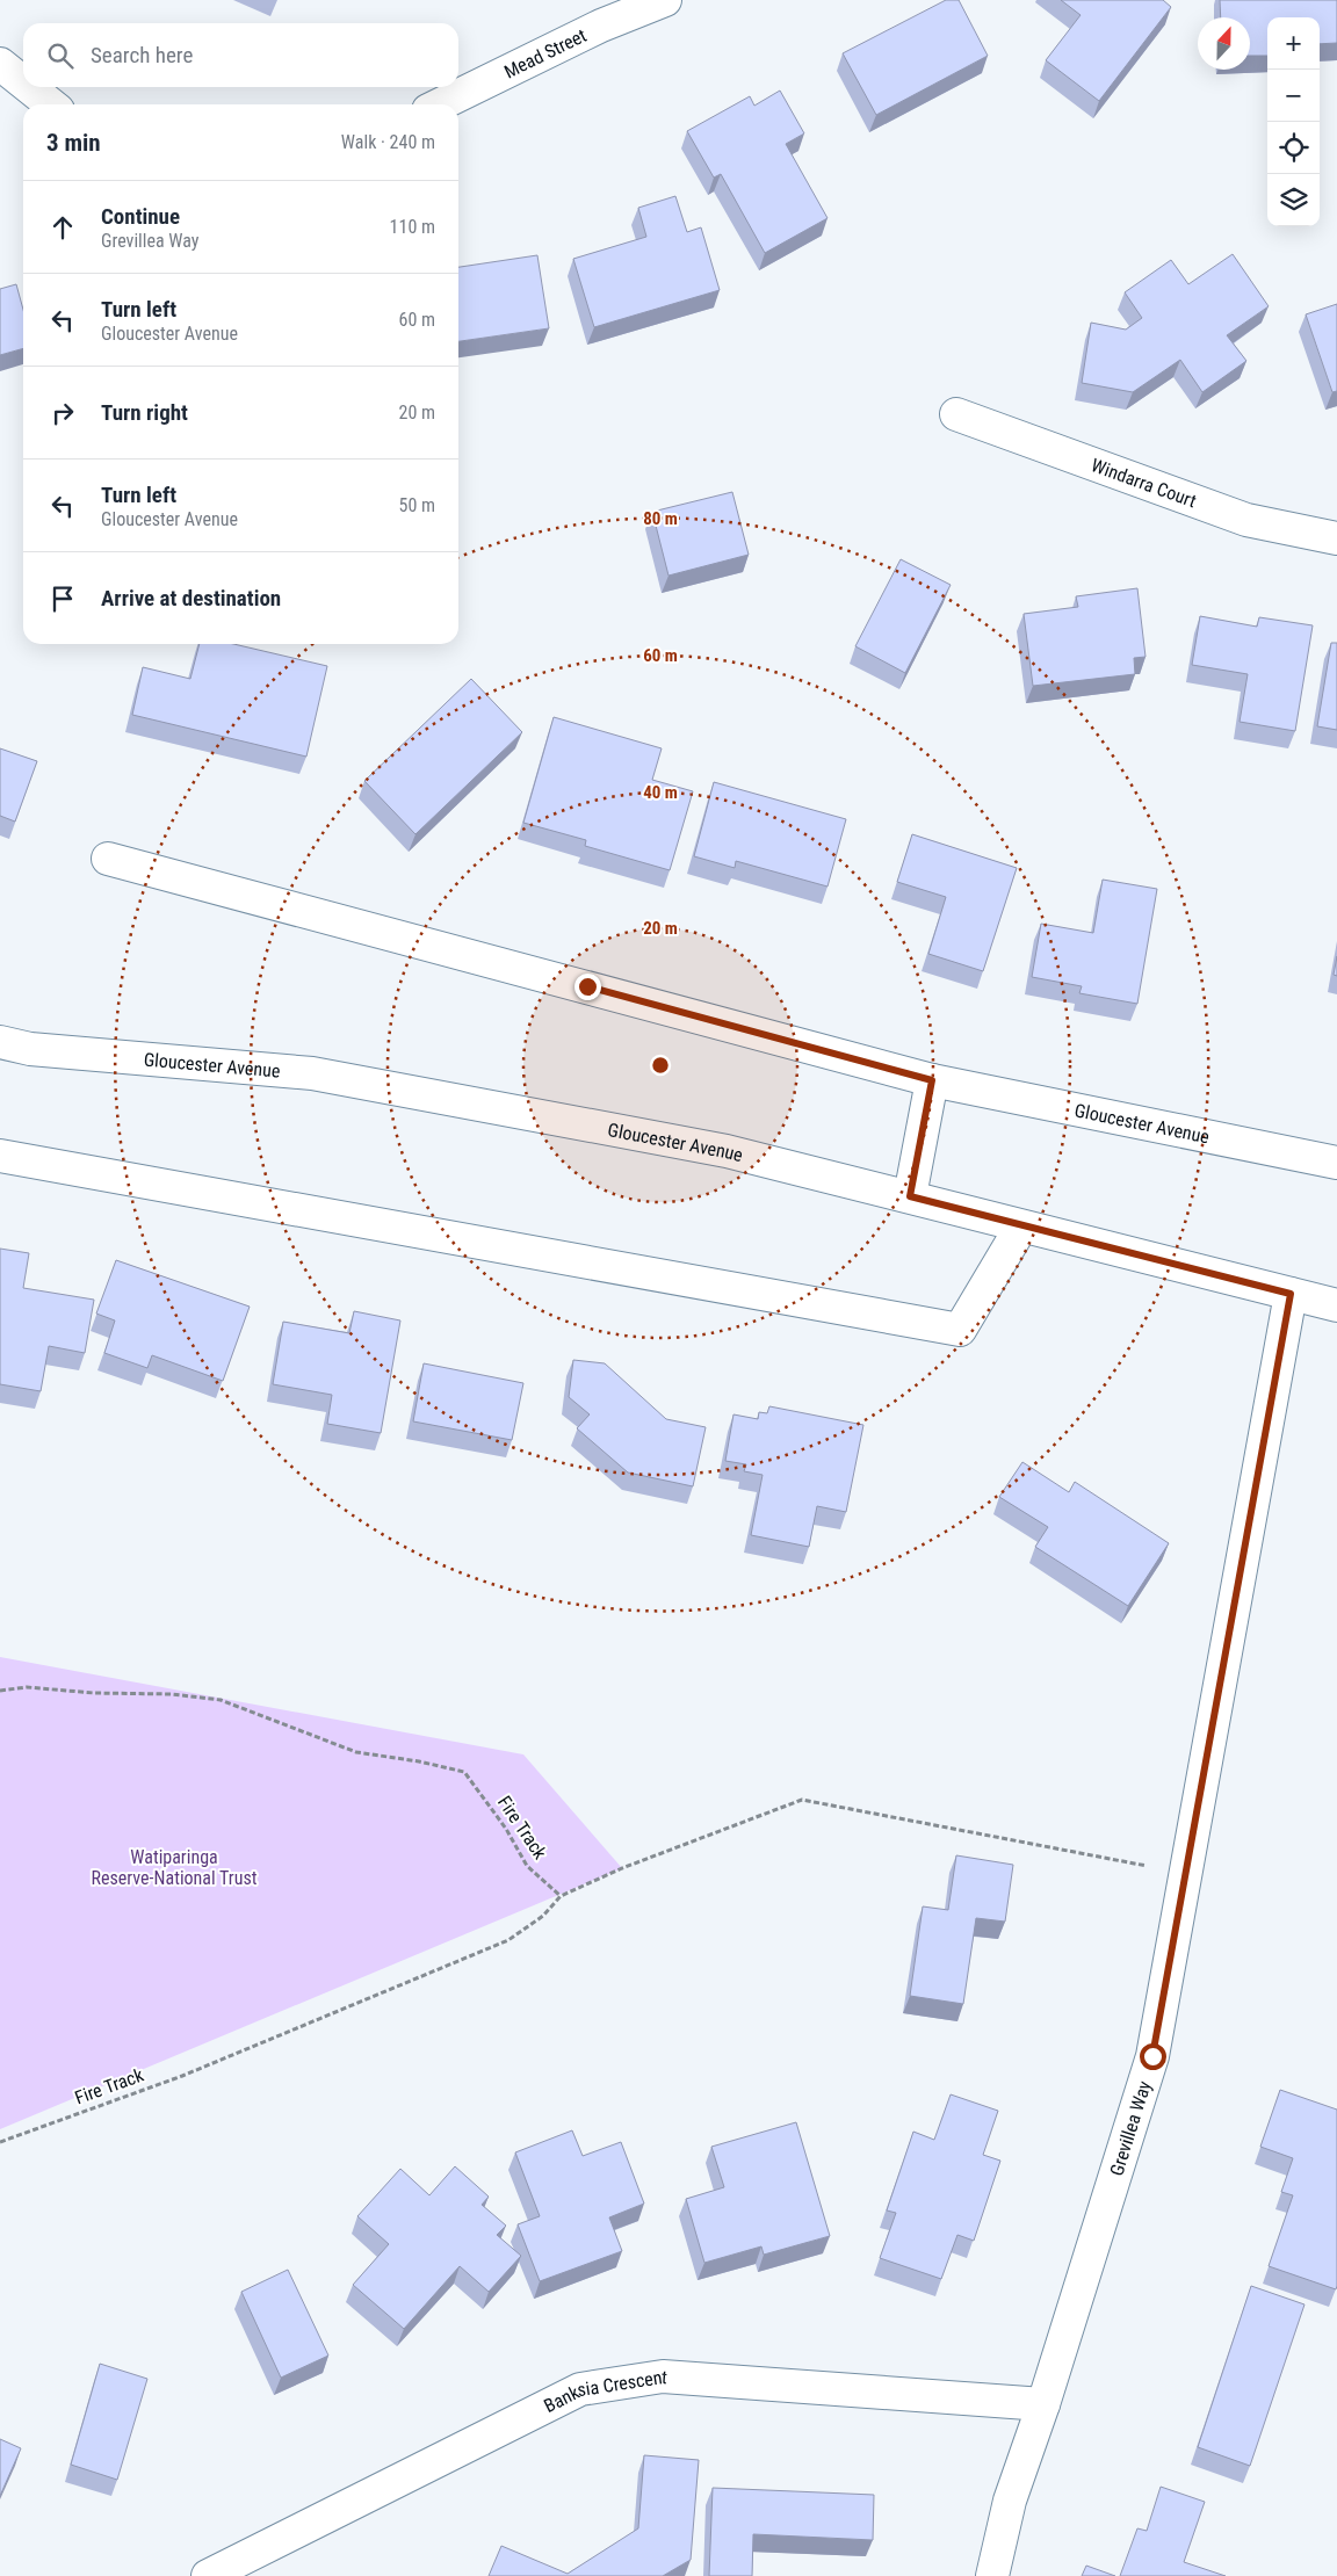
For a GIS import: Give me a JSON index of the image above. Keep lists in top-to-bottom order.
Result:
{
  "streets": {
    "street": [
      "Mead Street",
      "Windarra Court",
      "Gloucester Avenue",
      "Grevillea Way",
      "Banksia Crescent"
    ],
    "path": ["Fire Track"]
  },
  "crossings": [
    ["Gloucester Avenue", "Grevillea Way"],
    ["Grevillea Way", "Banksia Crescent"]
  ],
  "parks": ["Watiparinga Reserve-National Trust"],
  "north": "top",
  "page": {
    "map_buttons": ["+", "−"],
    "search": "Search here",
    "heading": ["3 min", "Walk · 240 m"],
    "list": [
      ["Continue", "Grevillea Way", "110 m"],
      ["Turn left", "Gloucester Avenue", "60 m"],
      ["Turn right", "20 m"],
      ["Turn left", "Gloucester Avenue", "50 m"],
      "Arrive at destination"
    ]
  },
  "rings": [
    "80 m",
    "60 m",
    "40 m",
    "20 m"
  ]
}
